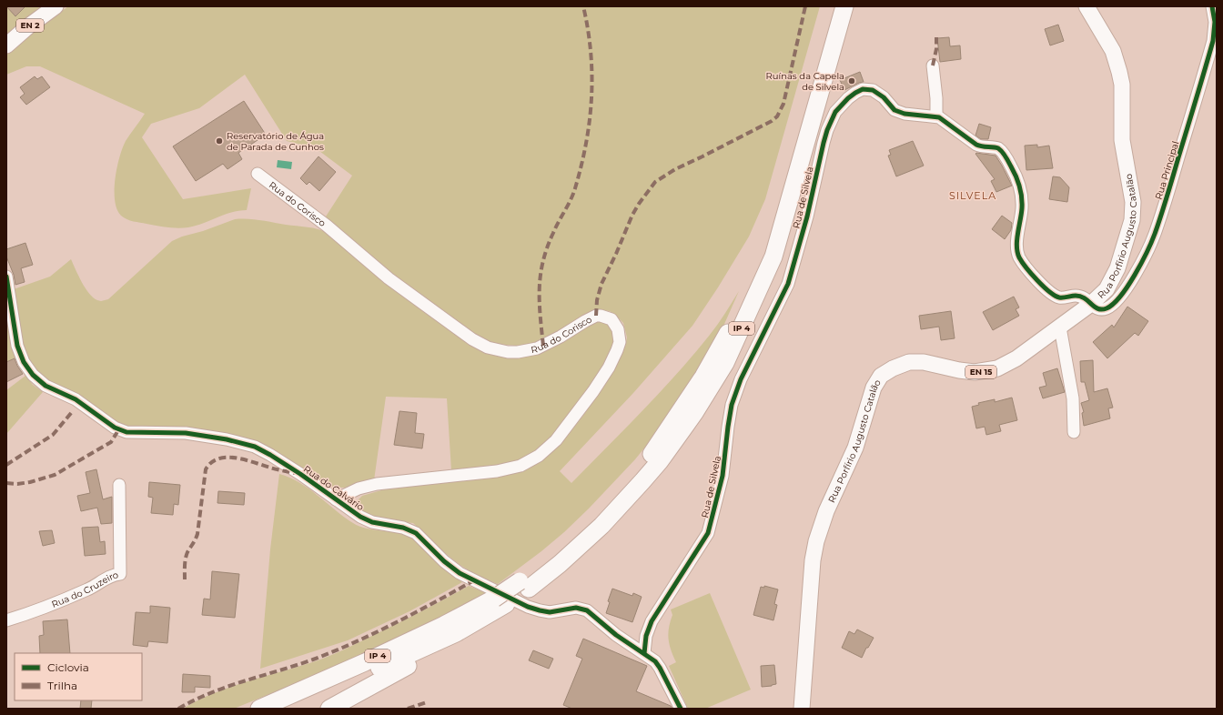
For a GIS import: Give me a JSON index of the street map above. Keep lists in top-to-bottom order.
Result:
{
  "streets": {
    "highway": ["IP 4"],
    "main road": ["EN 2", "Rua Porfírio Augusto Catalão", "EN 15"],
    "street": [
      "Rua Principal",
      "Rua de Silvela",
      "Rua do Corisco",
      "Rua do Calvário",
      "Rua do Cruzeiro"
    ]
  },
  "crossings": [
    ["Rua Principal", "Rua de Silvela"],
    ["Rua Principal", "Rua Porfírio Augusto Catalão"],
    ["Rua de Silvela", "Rua Porfírio Augusto Catalão"],
    ["Rua de Silvela", "Rua do Calvário"],
    ["Rua do Corisco", "Rua do Calvário"]
  ],
  "districts": ["SILVELA"],
  "places": ["Ruínas da Capela de Silvela", "Reservatório de Água de Parada de Cunhos"],
  "legend": ["Ciclovia", "Trilha"]
}
